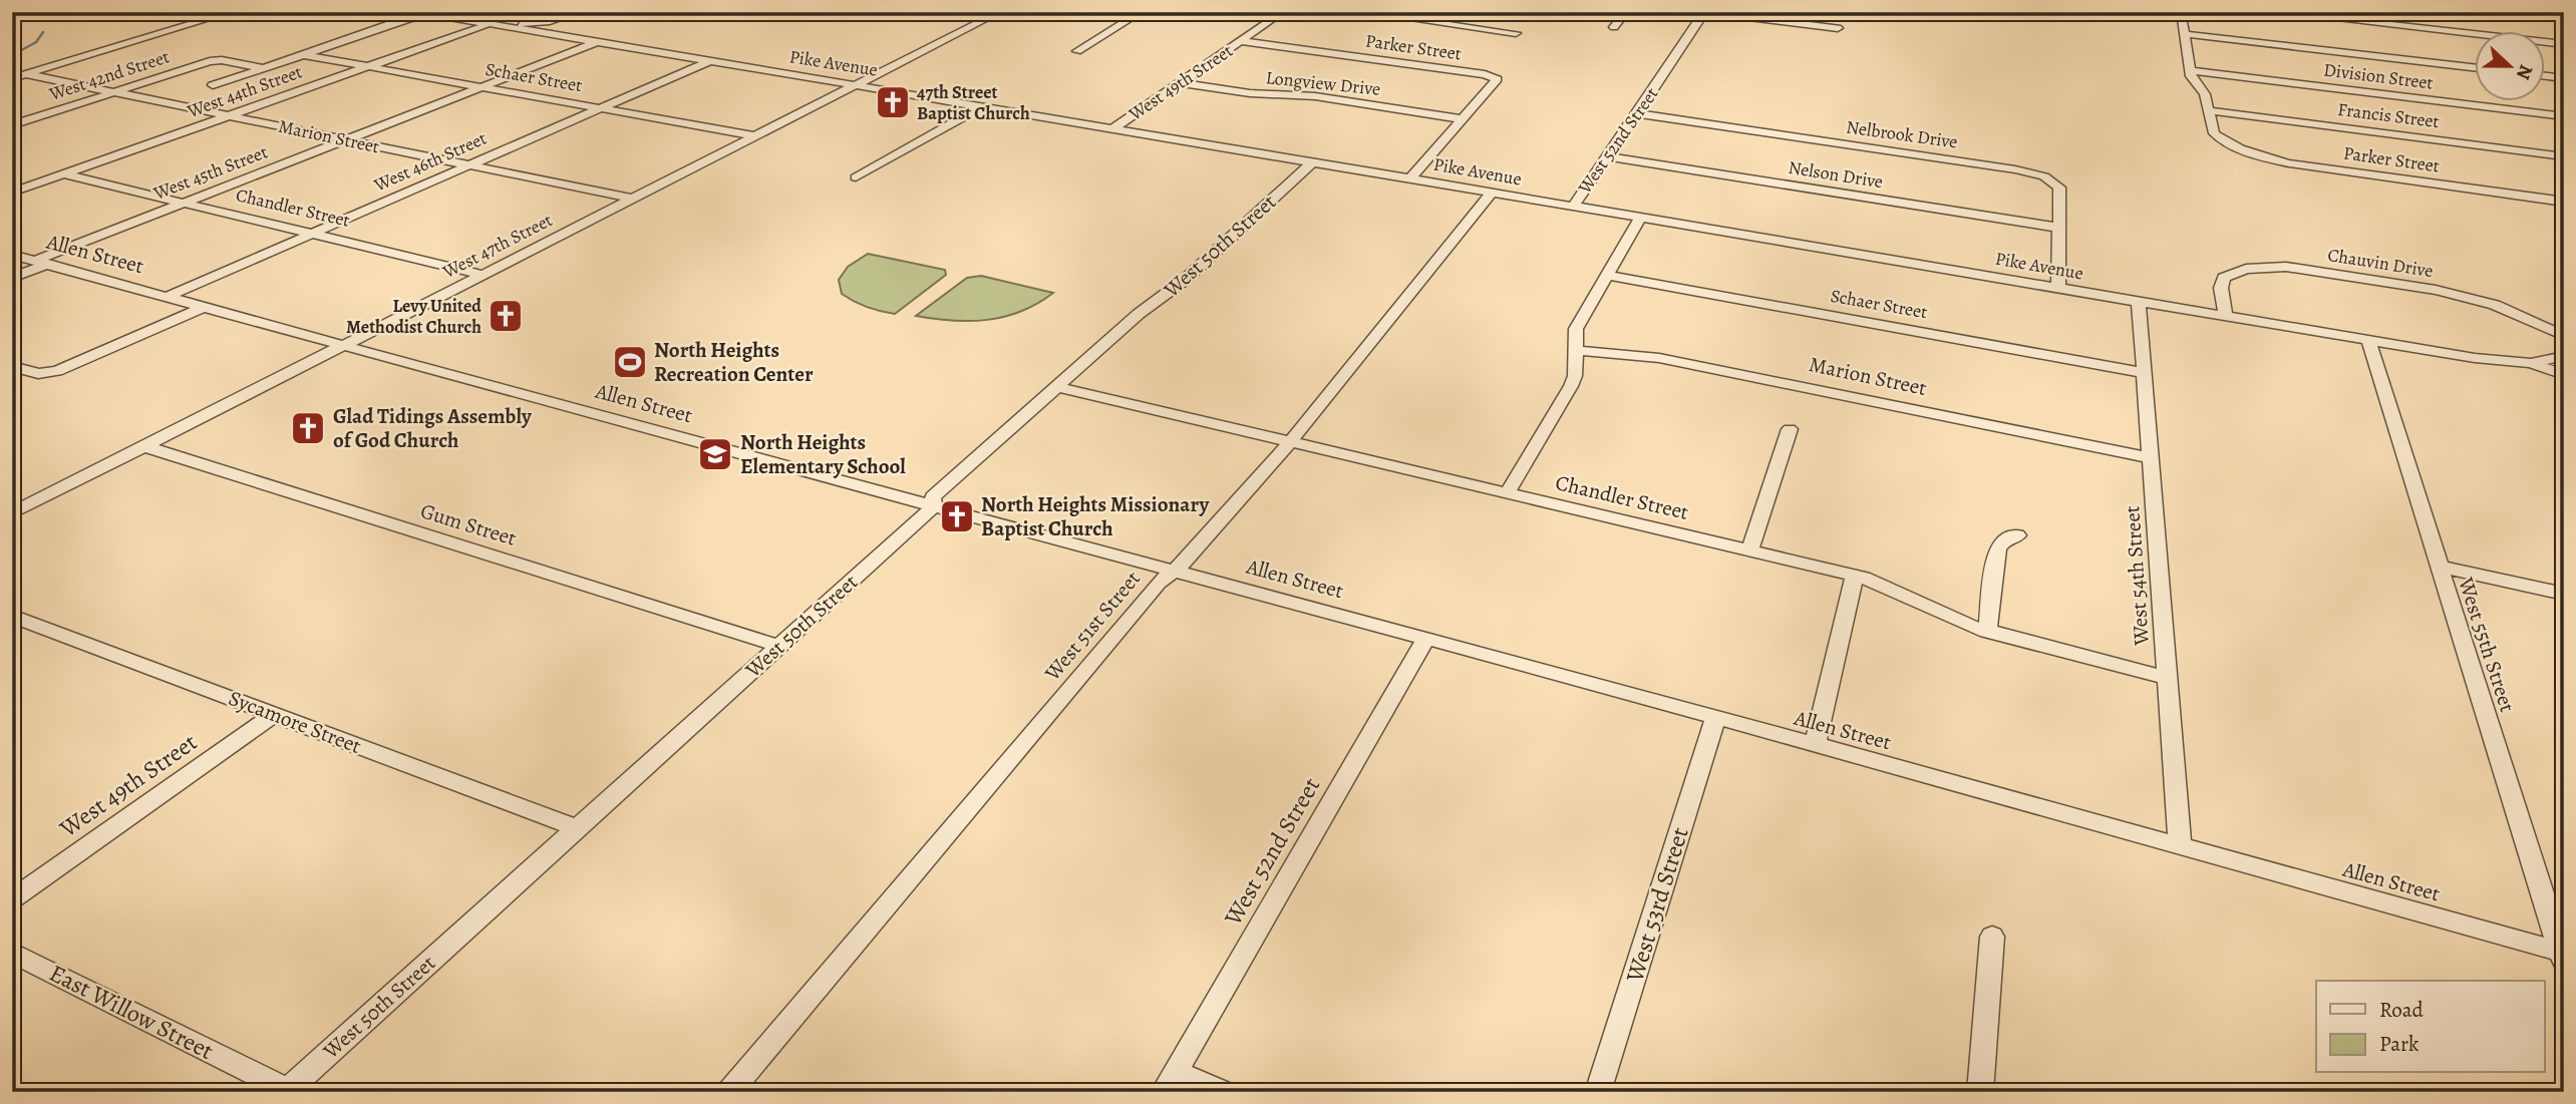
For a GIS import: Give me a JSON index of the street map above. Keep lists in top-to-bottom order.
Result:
{
  "streets": {
    "street": [
      "Parker Street",
      "Pike Avenue",
      "West 42nd Street",
      "Division Street",
      "Schaer Street",
      "West 49th Street",
      "Longview Drive",
      "West 44th Street",
      "Francis Street",
      "Nelbrook Drive",
      "Marion Street",
      "West 52nd Street",
      "West 46th Street",
      "West 45th Street",
      "Nelson Drive",
      "Chandler Street",
      "West 47th Street",
      "West 50th Street",
      "Allen Street",
      "Chauvin Drive",
      "Gum Street",
      "West 54th Street",
      "West 51st Street",
      "West 55th Street",
      "Sycamore Street",
      "West 53rd Street",
      "East Willow Street"
    ]
  },
  "crossings": [
    ["Parker Street", "West 49th Street"],
    ["Parker Street", "Longview Drive"],
    ["Parker Street", "Francis Street"],
    ["Pike Avenue", "West 49th Street"],
    ["Pike Avenue", "West 44th Street"],
    ["Pike Avenue", "Nelbrook Drive"],
    ["Pike Avenue", "West 52nd Street"],
    ["Pike Avenue", "West 46th Street"],
    ["Pike Avenue", "West 45th Street"],
    ["Pike Avenue", "West 47th Street"],
    ["Pike Avenue", "West 50th Street"],
    ["Pike Avenue", "Chauvin Drive"],
    ["Pike Avenue", "West 54th Street"],
    ["Pike Avenue", "West 51st Street"],
    ["Pike Avenue", "West 55th Street"],
    ["West 42nd Street", "Marion Street"],
    ["Schaer Street", "West 44th Street"],
    ["Schaer Street", "West 46th Street"],
    ["Schaer Street", "West 45th Street"],
    ["Schaer Street", "West 47th Street"],
    ["Schaer Street", "West 54th Street"],
    ["West 49th Street", "Longview Drive"],
    ["West 49th Street", "Sycamore Street"],
    ["West 44th Street", "Marion Street"],
    ["West 44th Street", "Chandler Street"],
    ["Nelbrook Drive", "West 52nd Street"],
    ["Nelbrook Drive", "Nelson Drive"],
    ["Marion Street", "West 46th Street"],
    ["Marion Street", "West 45th Street"],
    ["Marion Street", "West 47th Street"],
    ["Marion Street", "West 54th Street"],
    ["West 52nd Street", "Nelson Drive"],
    ["West 52nd Street", "Allen Street"],
    ["West 46th Street", "Chandler Street"],
    ["West 46th Street", "Allen Street"],
    ["West 45th Street", "Chandler Street"],
    ["West 45th Street", "Allen Street"],
    ["Chandler Street", "West 47th Street"],
    ["Chandler Street", "West 50th Street"],
    ["Chandler Street", "West 54th Street"],
    ["Chandler Street", "West 51st Street"],
    ["West 47th Street", "Allen Street"],
    ["West 47th Street", "Gum Street"],
    ["West 50th Street", "Allen Street"],
    ["West 50th Street", "Gum Street"],
    ["West 50th Street", "Sycamore Street"],
    ["West 50th Street", "East Willow Street"],
    ["Allen Street", "West 54th Street"],
    ["Allen Street", "West 51st Street"],
    ["Allen Street", "West 55th Street"],
    ["Allen Street", "West 53rd Street"]
  ],
  "places": {
    "church": [
      "47th Street Baptist Church",
      "Levy United Methodist Church",
      "Glad Tidings Assembly of God Church",
      "North Heights Missionary Baptist Church"
    ],
    "sports": ["North Heights Recreation Center"],
    "school or university": ["North Heights Elementary School"]
  },
  "legend": ["Road", "Park"],
  "north": "right"
}
